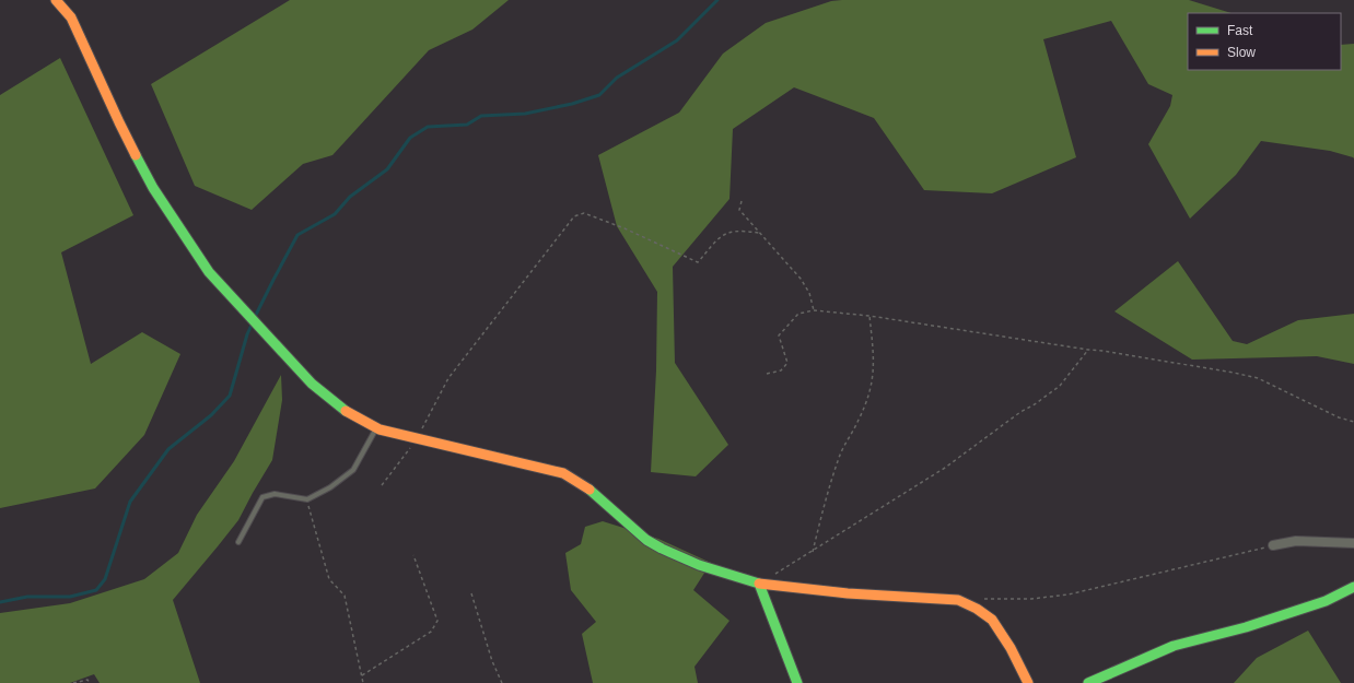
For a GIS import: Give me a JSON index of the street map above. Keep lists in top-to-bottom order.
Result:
{
  "legend": ["Fast", "Slow"]
}
